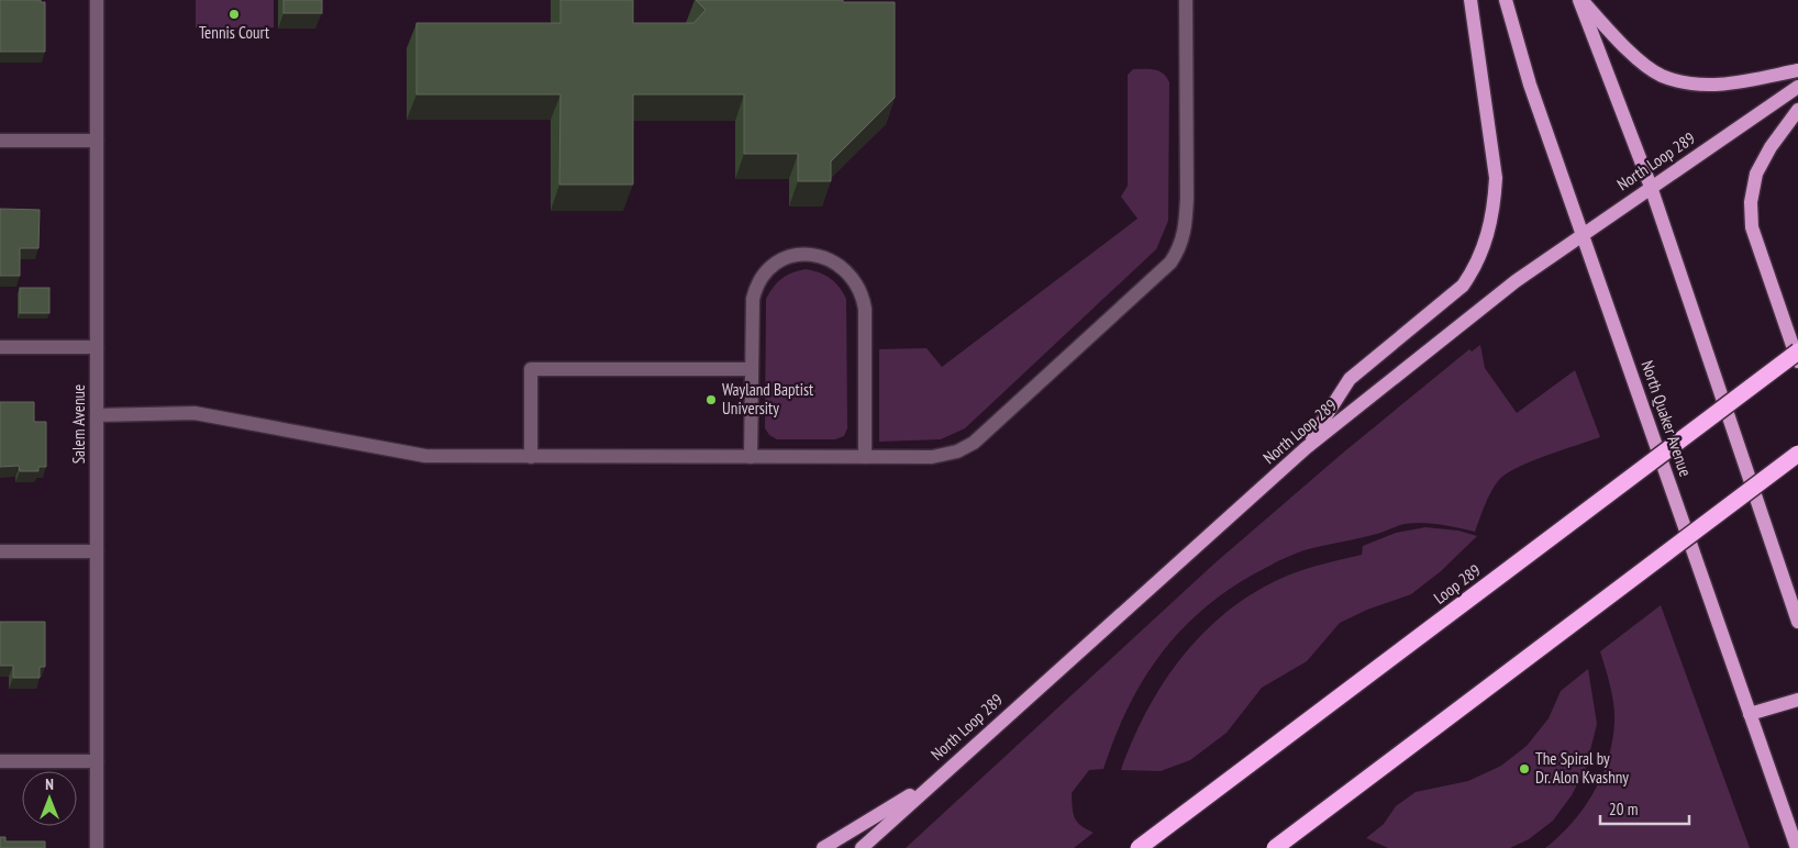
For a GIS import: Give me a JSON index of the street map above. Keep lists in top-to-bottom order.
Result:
{
  "streets": {
    "highway": ["Loop 289"],
    "main road": ["North Loop 289", "North Quaker Avenue"],
    "street": ["Salem Avenue"]
  },
  "crossings": [
    ["North Loop 289", "North Quaker Avenue"]
  ],
  "places": ["Tennis Court", "Wayland Baptist University", "The Spiral by Dr. Alon Kvashny"],
  "scale_bar": "20 m",
  "north": "top"
}
